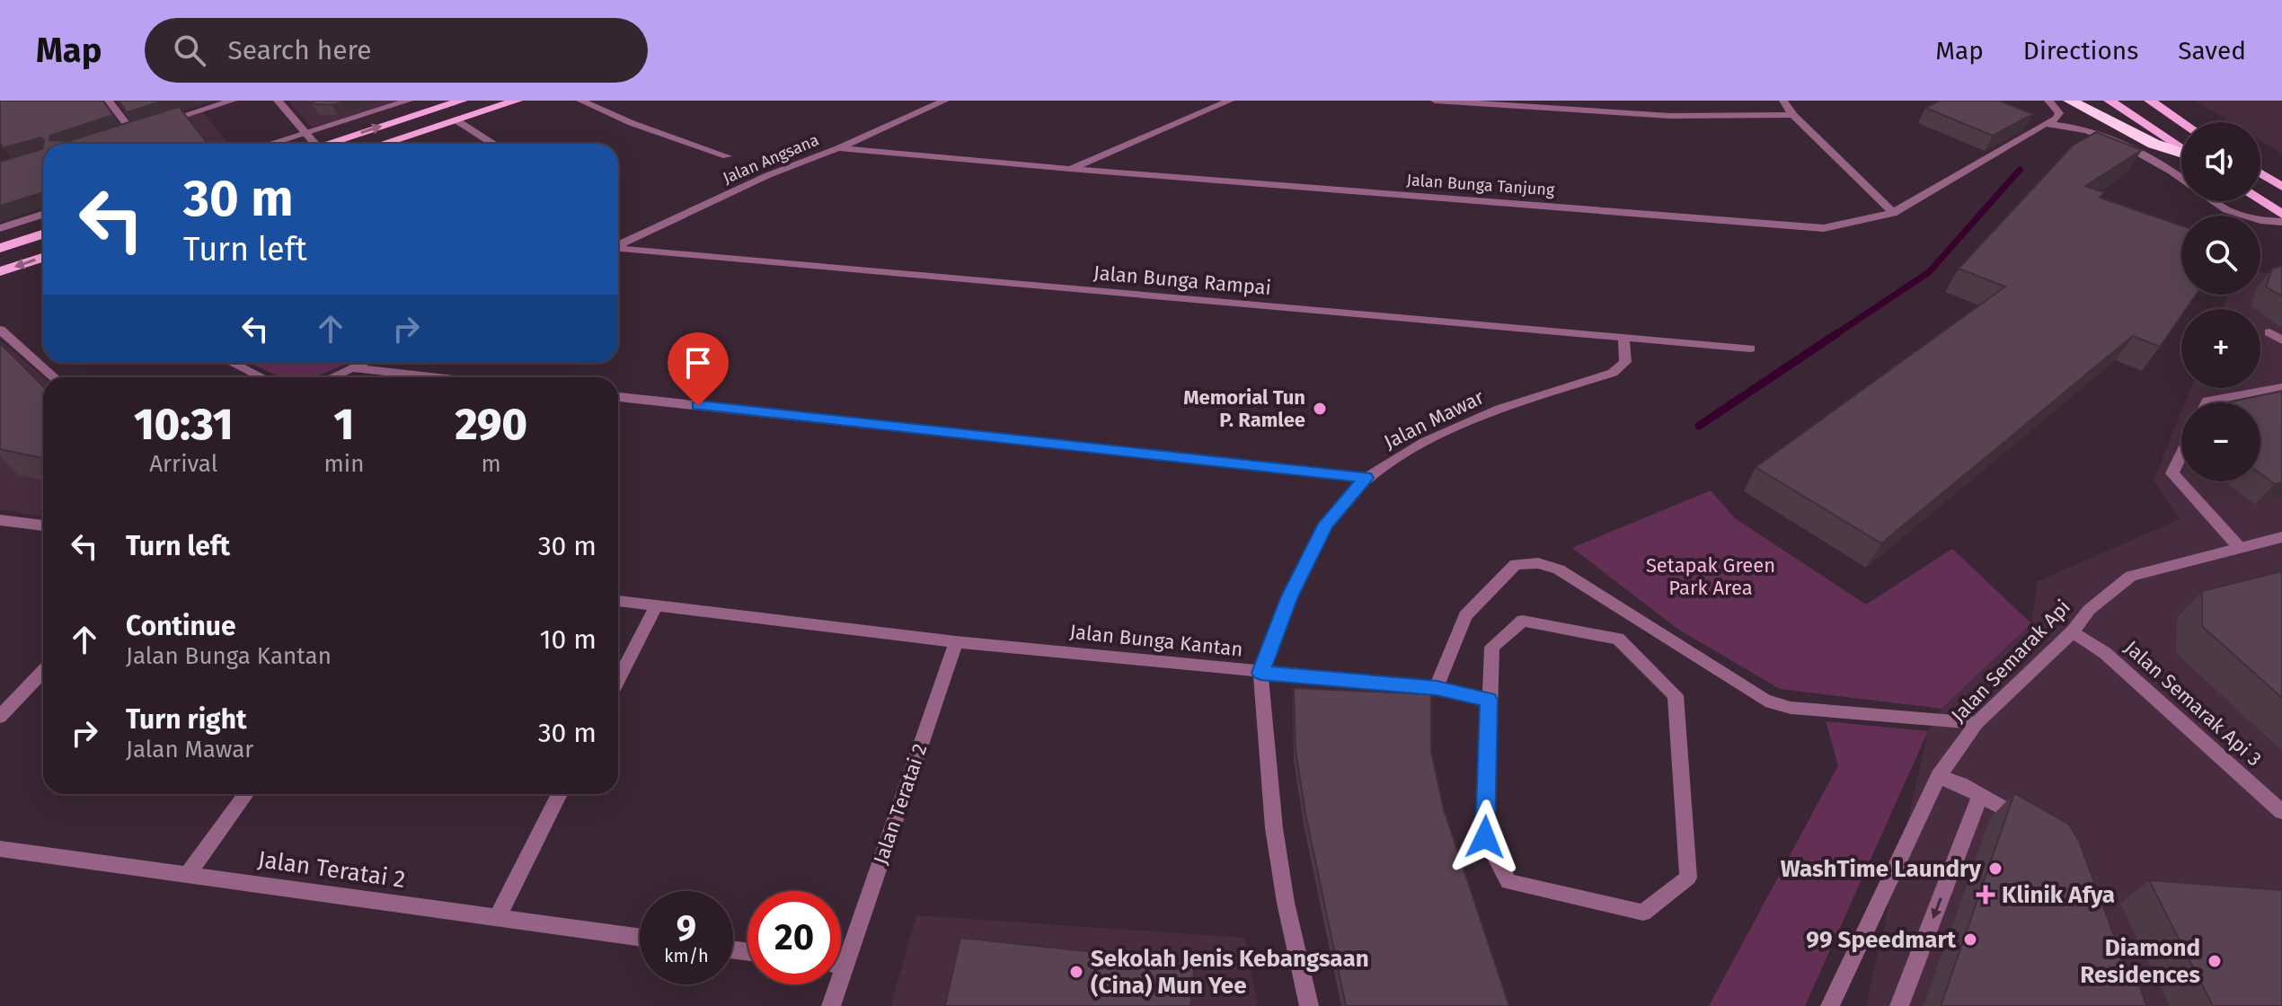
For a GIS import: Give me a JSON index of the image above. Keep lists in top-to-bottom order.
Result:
{
  "streets": {
    "street": [
      "Jalan Angsana",
      "Jalan Bunga Tanjung",
      "Jalan Bunga Rampai",
      "Jalan Mawar",
      "Jalan Bunga Kantan",
      "Jalan Semarak Api",
      "Jalan Semarak Api 3",
      "Jalan Teratai 2"
    ]
  },
  "crossings": [
    ["Jalan Angsana", "Jalan Bunga Tanjung"],
    ["Jalan Bunga Rampai", "Jalan Mawar"],
    ["Jalan Mawar", "Jalan Bunga Kantan"],
    ["Jalan Bunga Kantan", "Jalan Teratai 2"],
    ["Jalan Semarak Api", "Jalan Semarak Api 3"]
  ],
  "parks": ["Setapak Green Park Area"],
  "places": {
    "other": [
      "Memorial Tun P. Ramlee",
      "WashTime Laundry",
      "99 Speedmart",
      "Diamond Residences",
      "Sekolah Jenis Kebangsaan (Cina) Mun Yee"
    ],
    "health": ["Klinik Afya"]
  },
  "page": {
    "header": "Map",
    "search": "Search here",
    "nav": ["Map", "Directions", "Saved"],
    "map_buttons": ["+", "−"],
    "turn": ["30 m", "Turn left"],
    "eta": [
      "10:31",
      "Arrival",
      "1",
      "min",
      "290",
      "m"
    ],
    "list": [
      {
        "name": "Turn left",
        "value": "30 m"
      },
      {
        "name": "Continue",
        "note": "Jalan Bunga Kantan",
        "value": "10 m"
      },
      {
        "name": "Turn right",
        "note": "Jalan Mawar",
        "value": "30 m"
      }
    ],
    "speed": "9 km/h",
    "limit": "20"
  }
}
